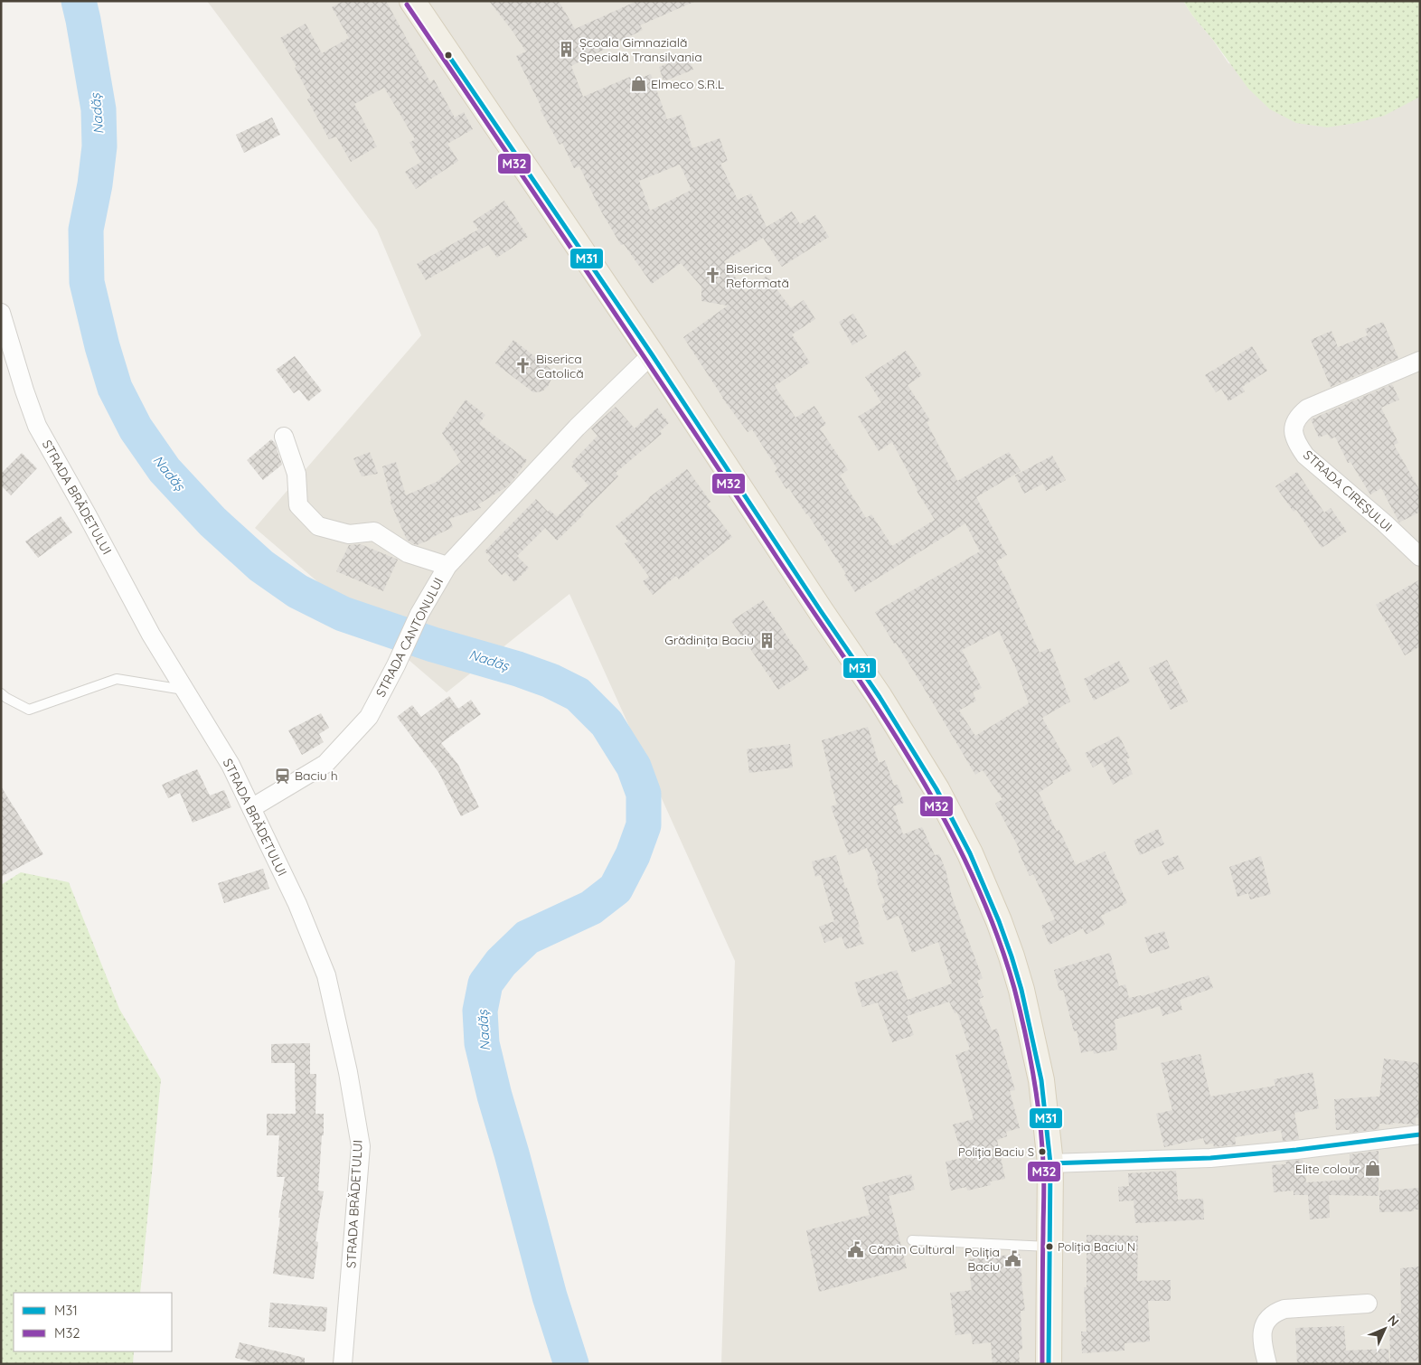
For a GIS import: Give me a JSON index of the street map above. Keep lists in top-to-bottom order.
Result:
{
  "streets": {
    "street": ["STRADA CIREȘULUI", "STRADA BRĂDETULUI", "STRADA CANTONULUI"]
  },
  "crossings": [
    ["STRADA BRĂDETULUI", "STRADA CANTONULUI"]
  ],
  "water": ["Nadăș"],
  "places": {
    "building": ["Școala Gimnazială Specială Transilvania", "Grădinița Baciu"],
    "shop": ["Elmeco S.R.L", "Elite colour"],
    "church": ["Biserica Reformată", "Biserica Catolică"],
    "station": ["Baciu h"],
    "other": ["Poliția Baciu S", "Poliția Baciu N"],
    "public building": ["Cămin Cultural", "Poliția Baciu"]
  },
  "lines": ["transit line M32", "transit line M31"],
  "legend": ["M31", "M32"],
  "north": "top right"
}
